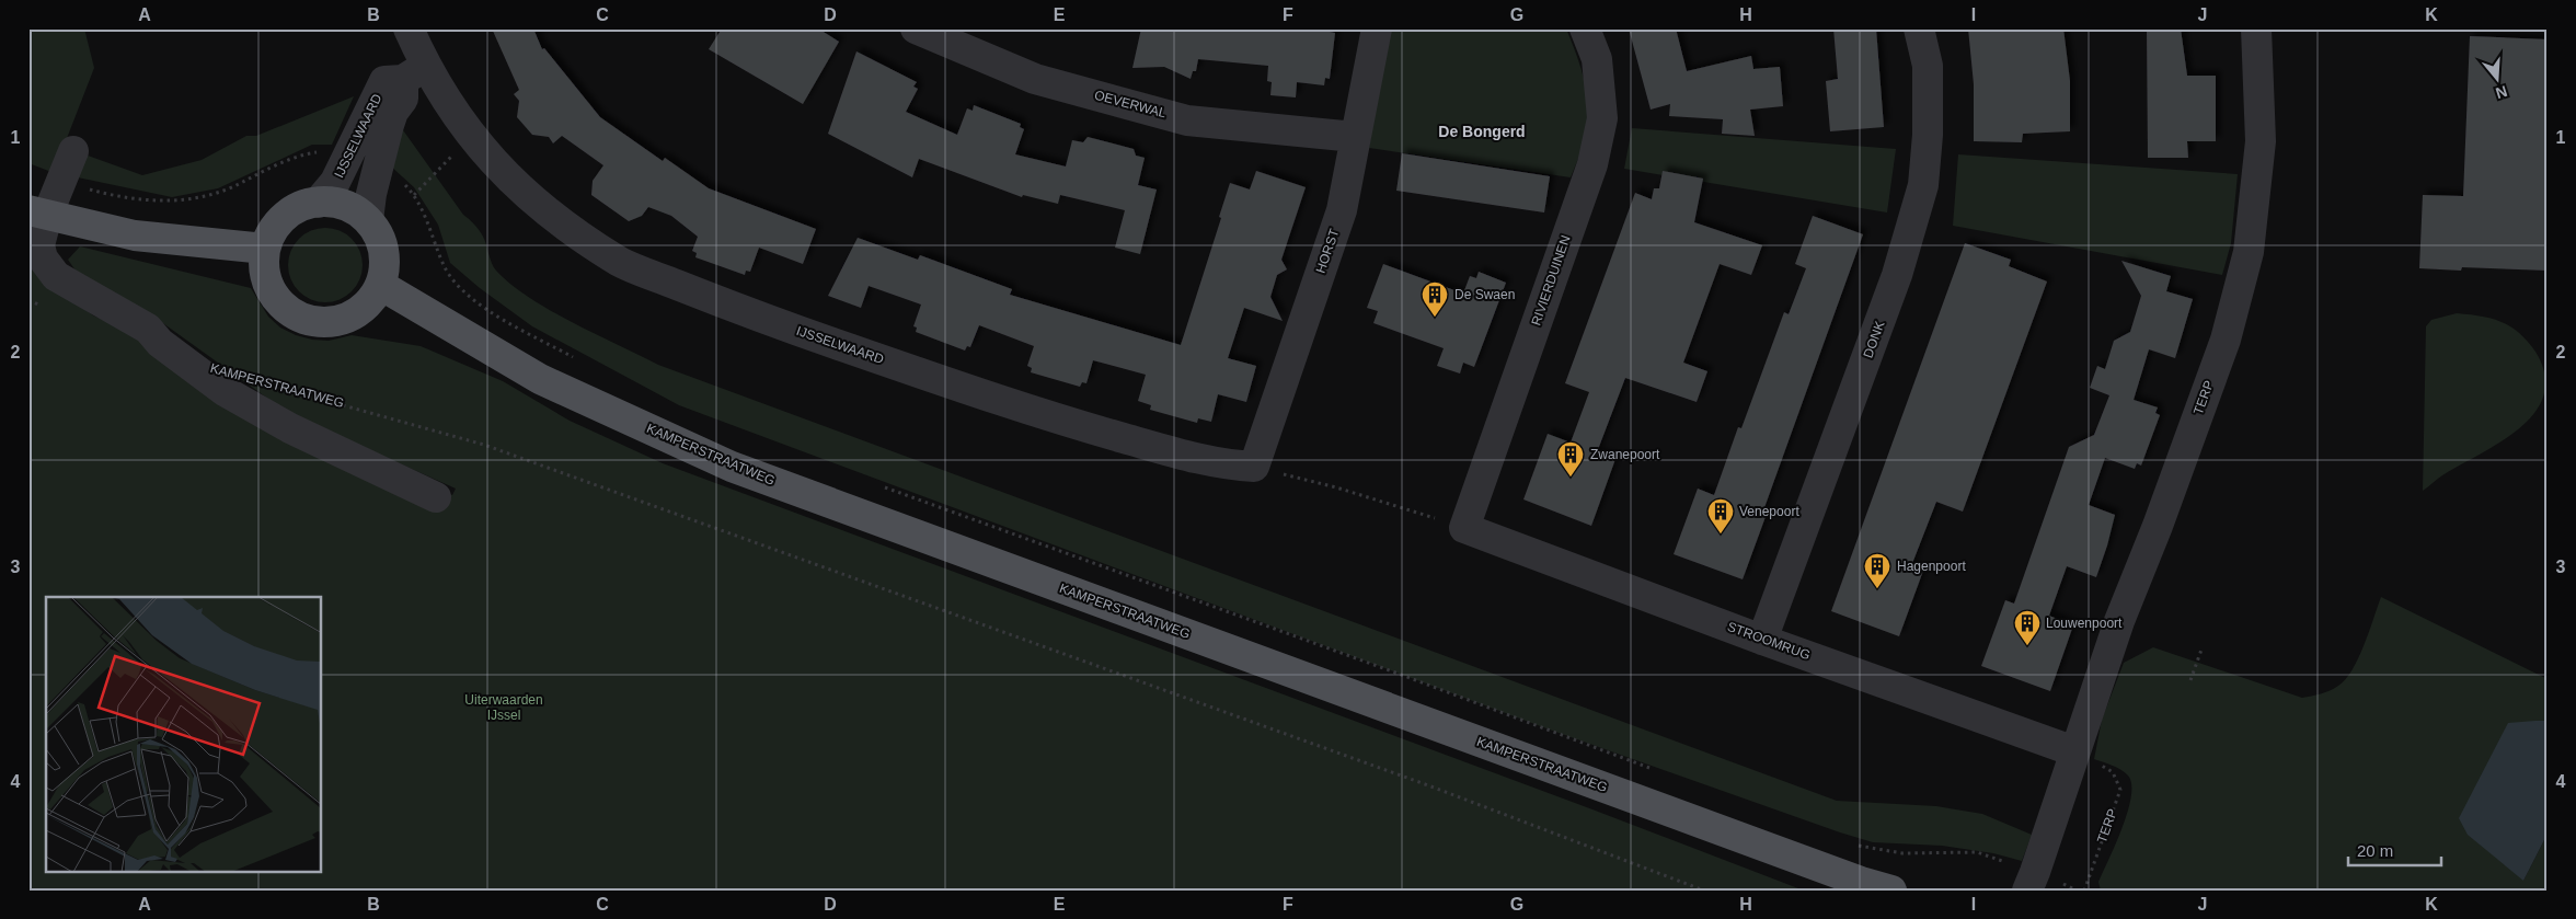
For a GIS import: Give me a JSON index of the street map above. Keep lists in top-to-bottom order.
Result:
{
  "streets": {
    "main road": ["KAMPERSTRAATWEG"],
    "street": [
      "OEVERWAL",
      "IJSSELWAARD",
      "HORST",
      "RIVIERDUINEN",
      "DONK",
      "TERP",
      "STROOMRUG"
    ]
  },
  "crossings": [
    ["OEVERWAL", "HORST"],
    ["IJSSELWAARD", "HORST"],
    ["IJSSELWAARD", "KAMPERSTRAATWEG"],
    ["RIVIERDUINEN", "STROOMRUG"],
    ["DONK", "STROOMRUG"],
    ["TERP", "STROOMRUG"]
  ],
  "districts": ["De Bongerd"],
  "parks": ["Uiterwaarden IJssel"],
  "places": {
    "building": [
      "De Swaen",
      "Zwanepoort",
      "Venepoort",
      "Hagenpoort",
      "Louwenpoort"
    ]
  },
  "scale_bar": "20 m",
  "north": "bottom",
  "grid": {
    "columns": [
      "A",
      "B",
      "C",
      "D",
      "E",
      "F",
      "G",
      "H",
      "I",
      "J",
      "K"
    ],
    "rows": [
      "1",
      "2",
      "3",
      "4"
    ]
  }
}
